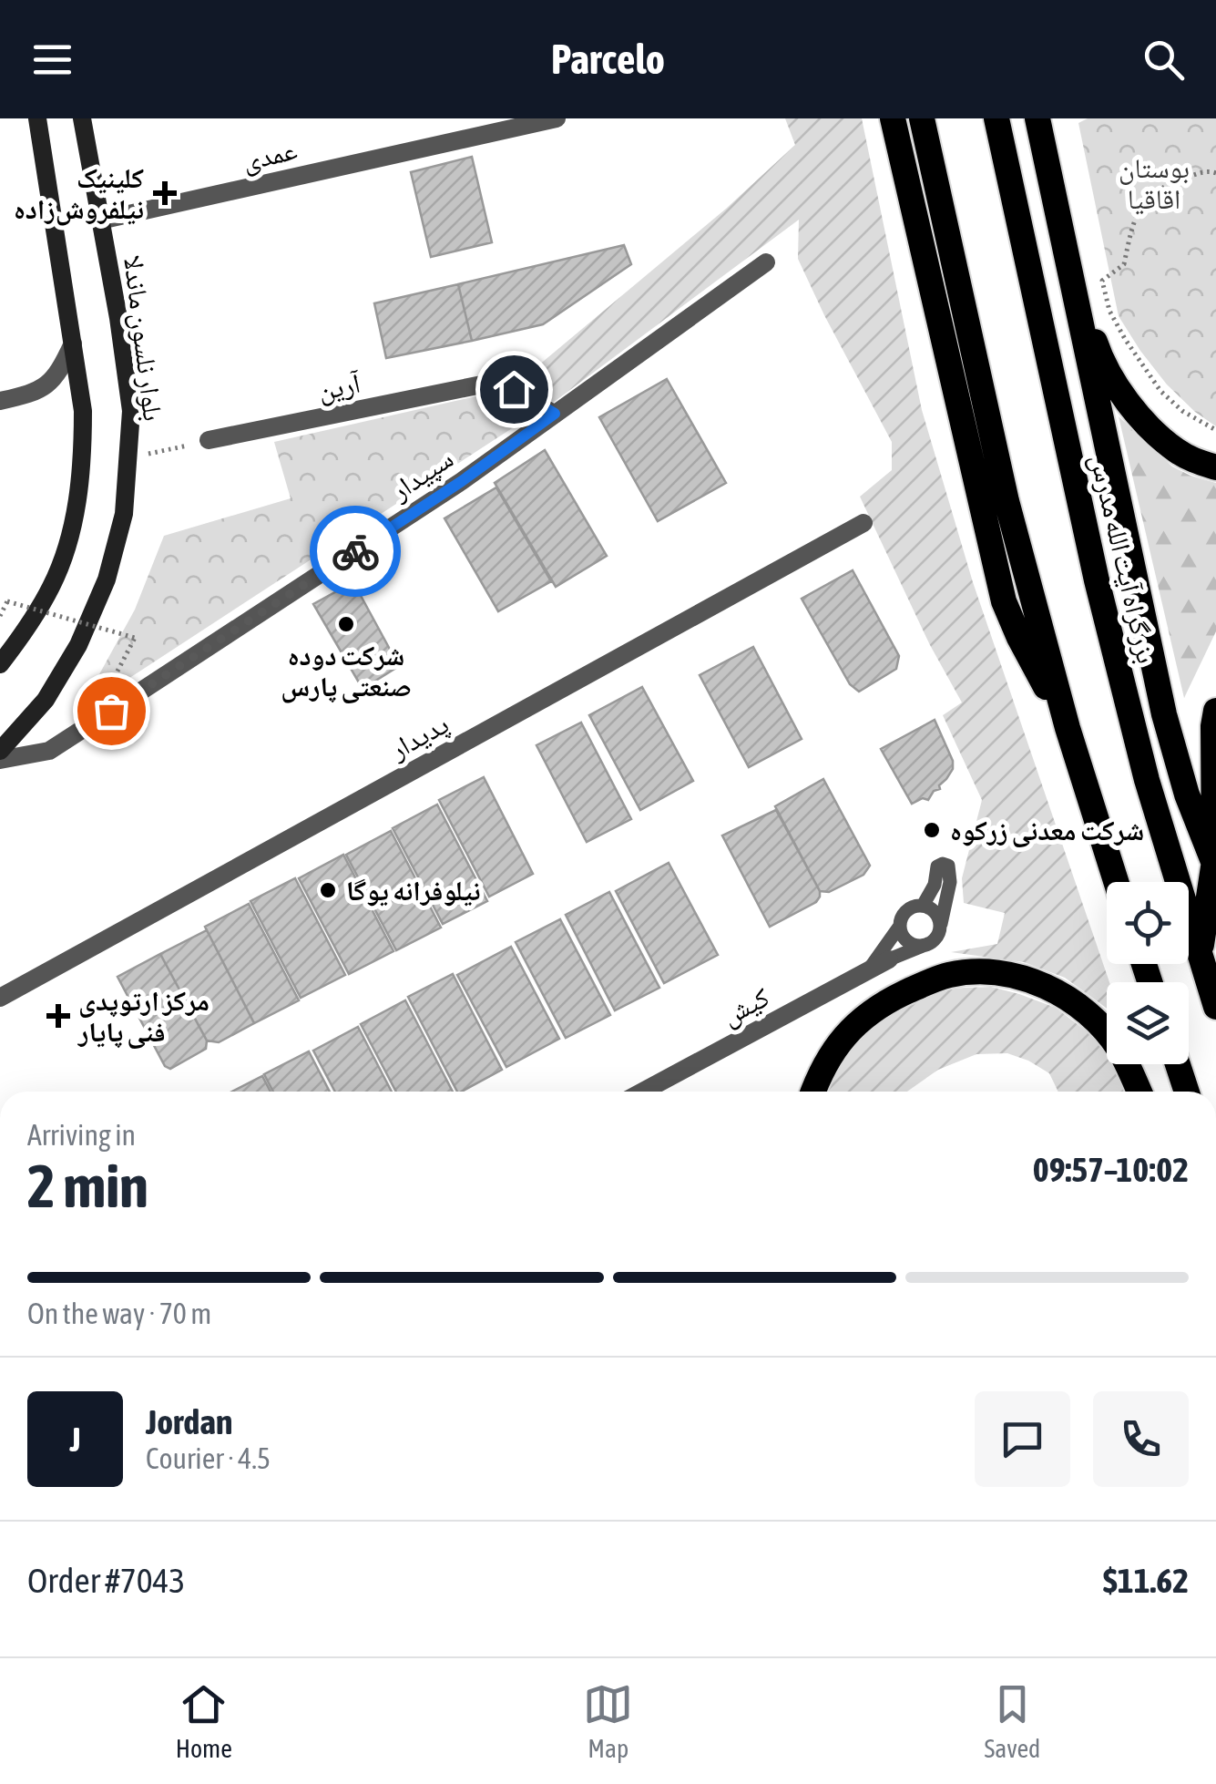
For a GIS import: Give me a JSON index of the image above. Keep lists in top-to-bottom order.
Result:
{
  "streets": {
    "highway": ["بزرگراه آیت الله مدرس"],
    "main road": ["بلوار نلسون ماندلا"],
    "street": [
      "عمدی",
      "آرین",
      "سپیدار",
      "پدیدار",
      "کیش"
    ]
  },
  "crossings": [
    ["عمدی", "بلوار نلسون ماندلا"],
    ["آرین", "سپیدار"]
  ],
  "parks": ["بوستان اقاقیا"],
  "places": {
    "health": ["کلینیک نیلفروش‌زاده", "مرکز ارتوپدی فنی پایار"],
    "other": ["شرکت دوده صنعتی پارس", "شرکت معدنی زرکوه", "نیلوفرانه یوگا"]
  },
  "page": {
    "header": "Parcelo",
    "heading": ["2 min", "Arriving in", "09:57–10:02"],
    "panel": [
      "Jordan",
      "Courier · 4.5",
      "Order #7043",
      "$11.62"
    ],
    "bar": "On the way · 70 m",
    "round": "J",
    "tabs": ["Home", "Map", "Saved"]
  }
}
